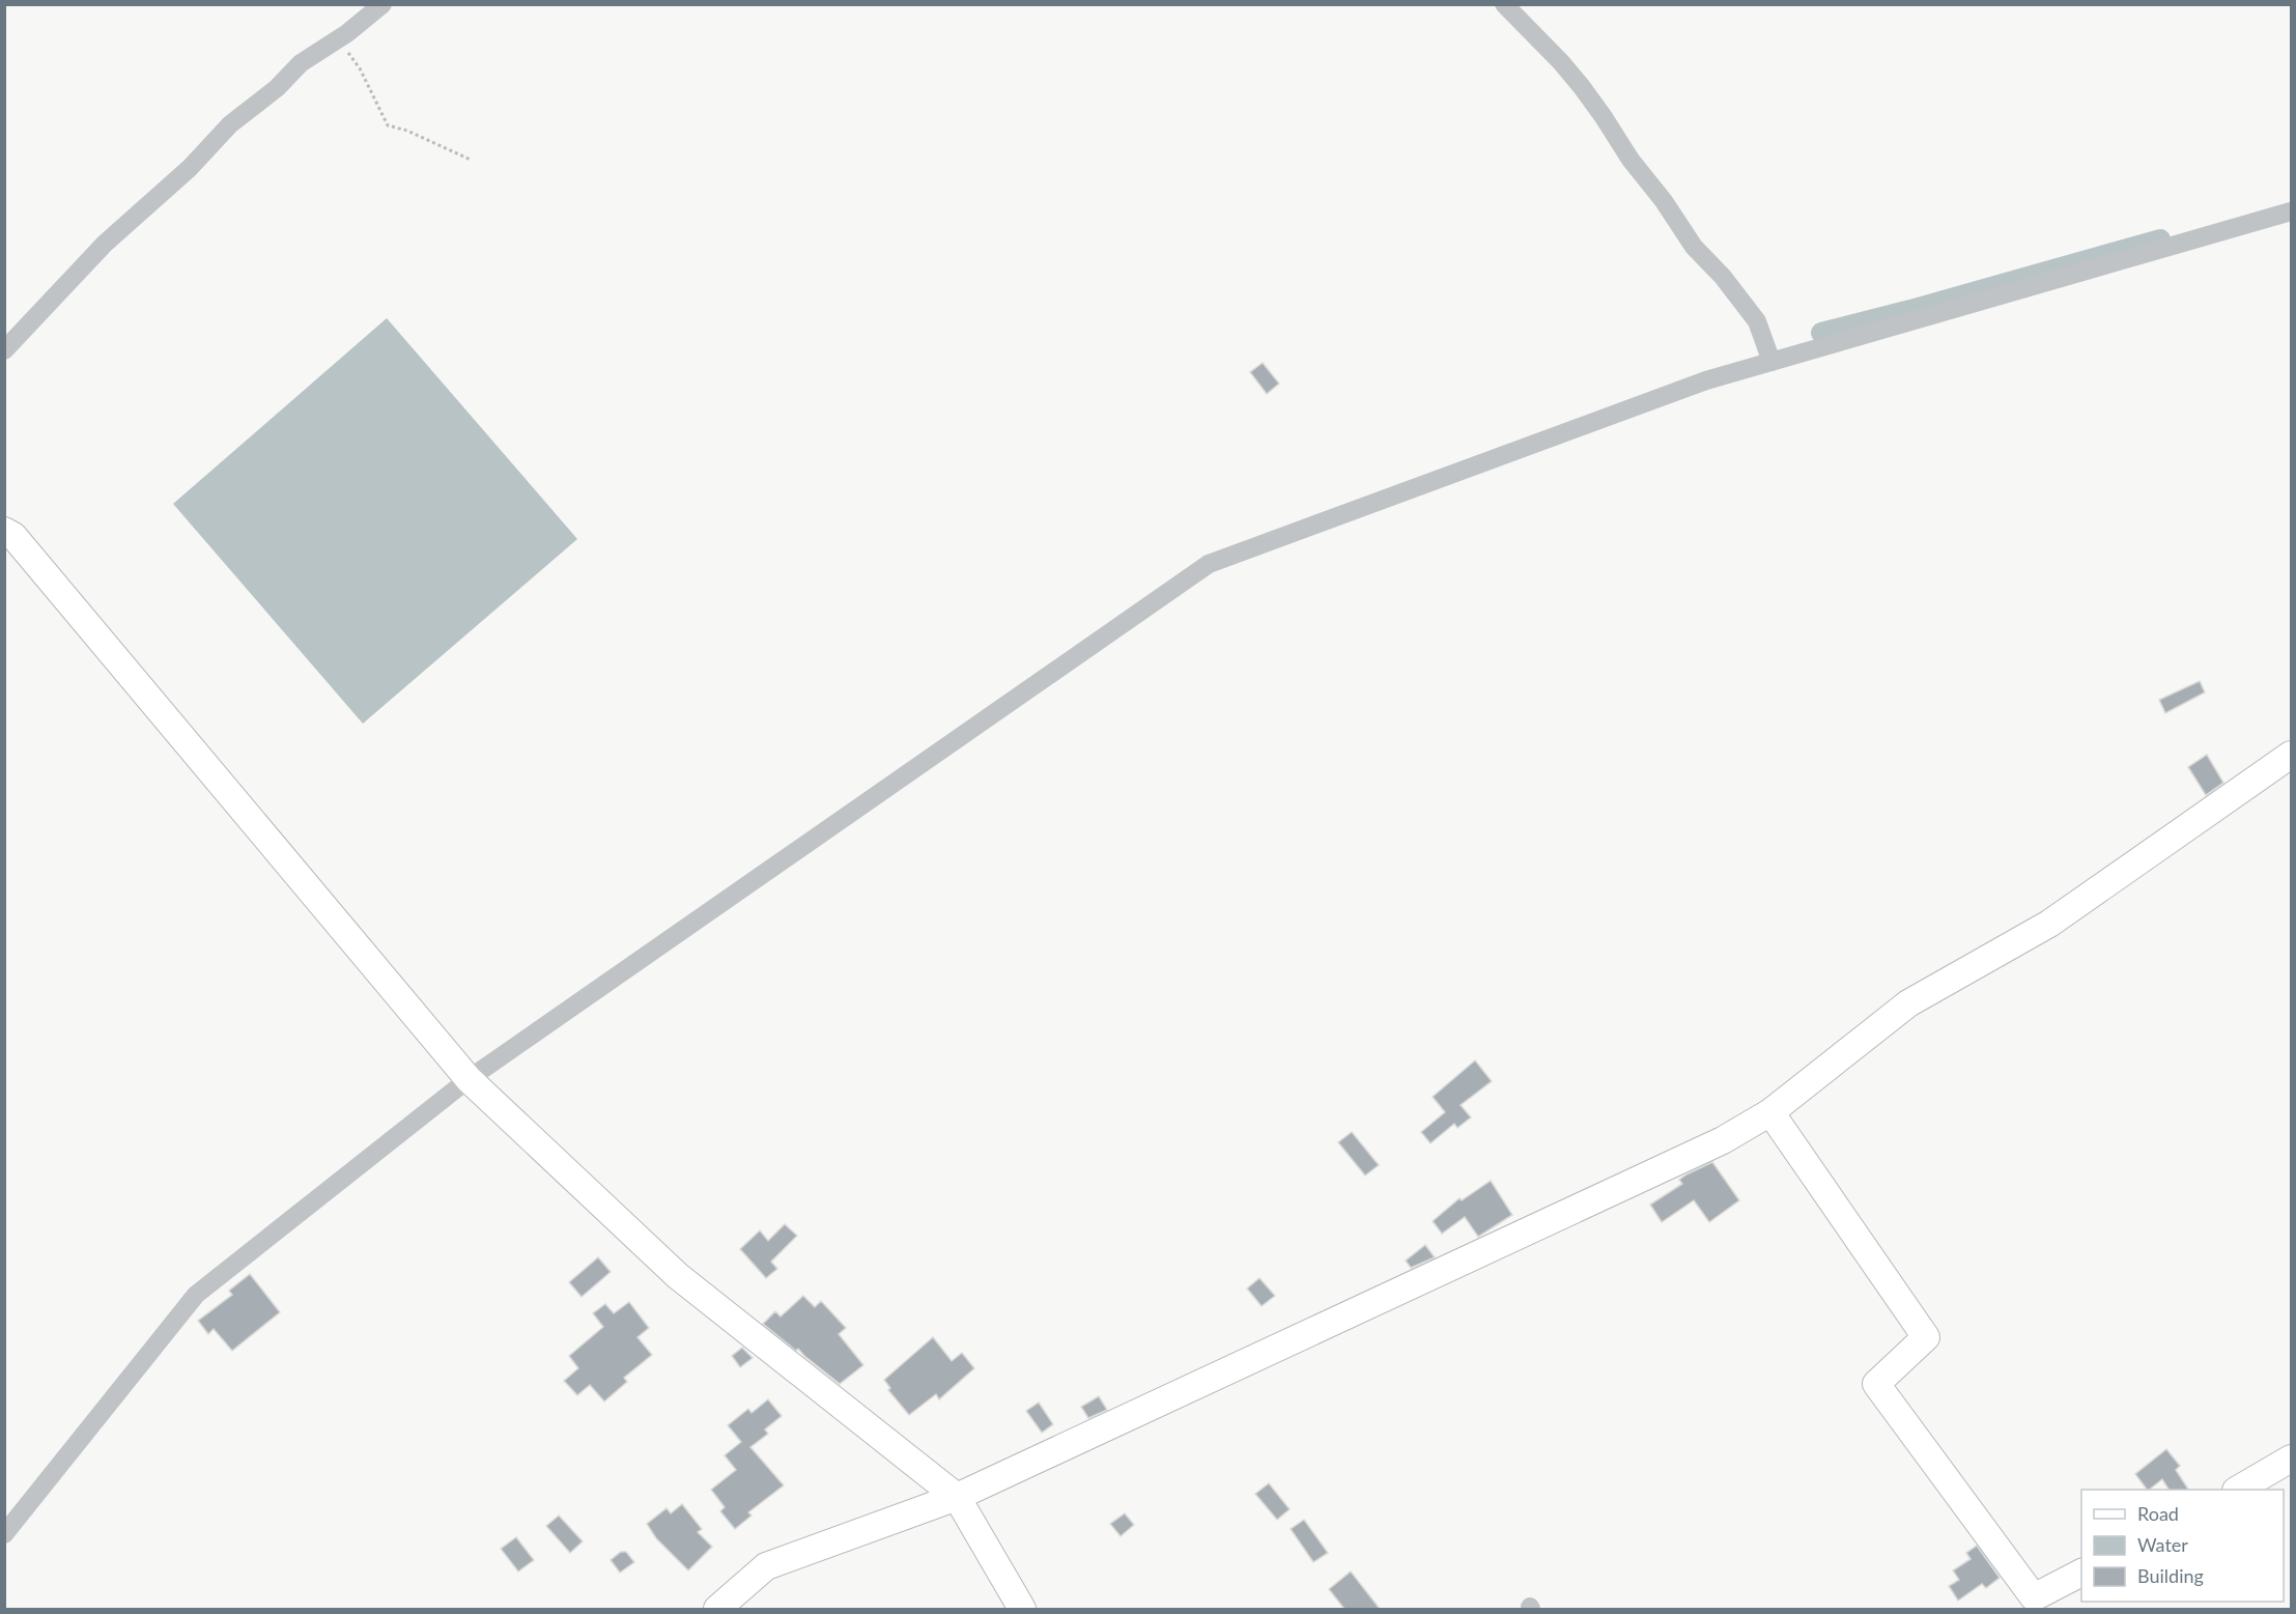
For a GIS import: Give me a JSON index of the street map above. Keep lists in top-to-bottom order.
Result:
{
  "legend": ["Road", "Water", "Building"]
}
